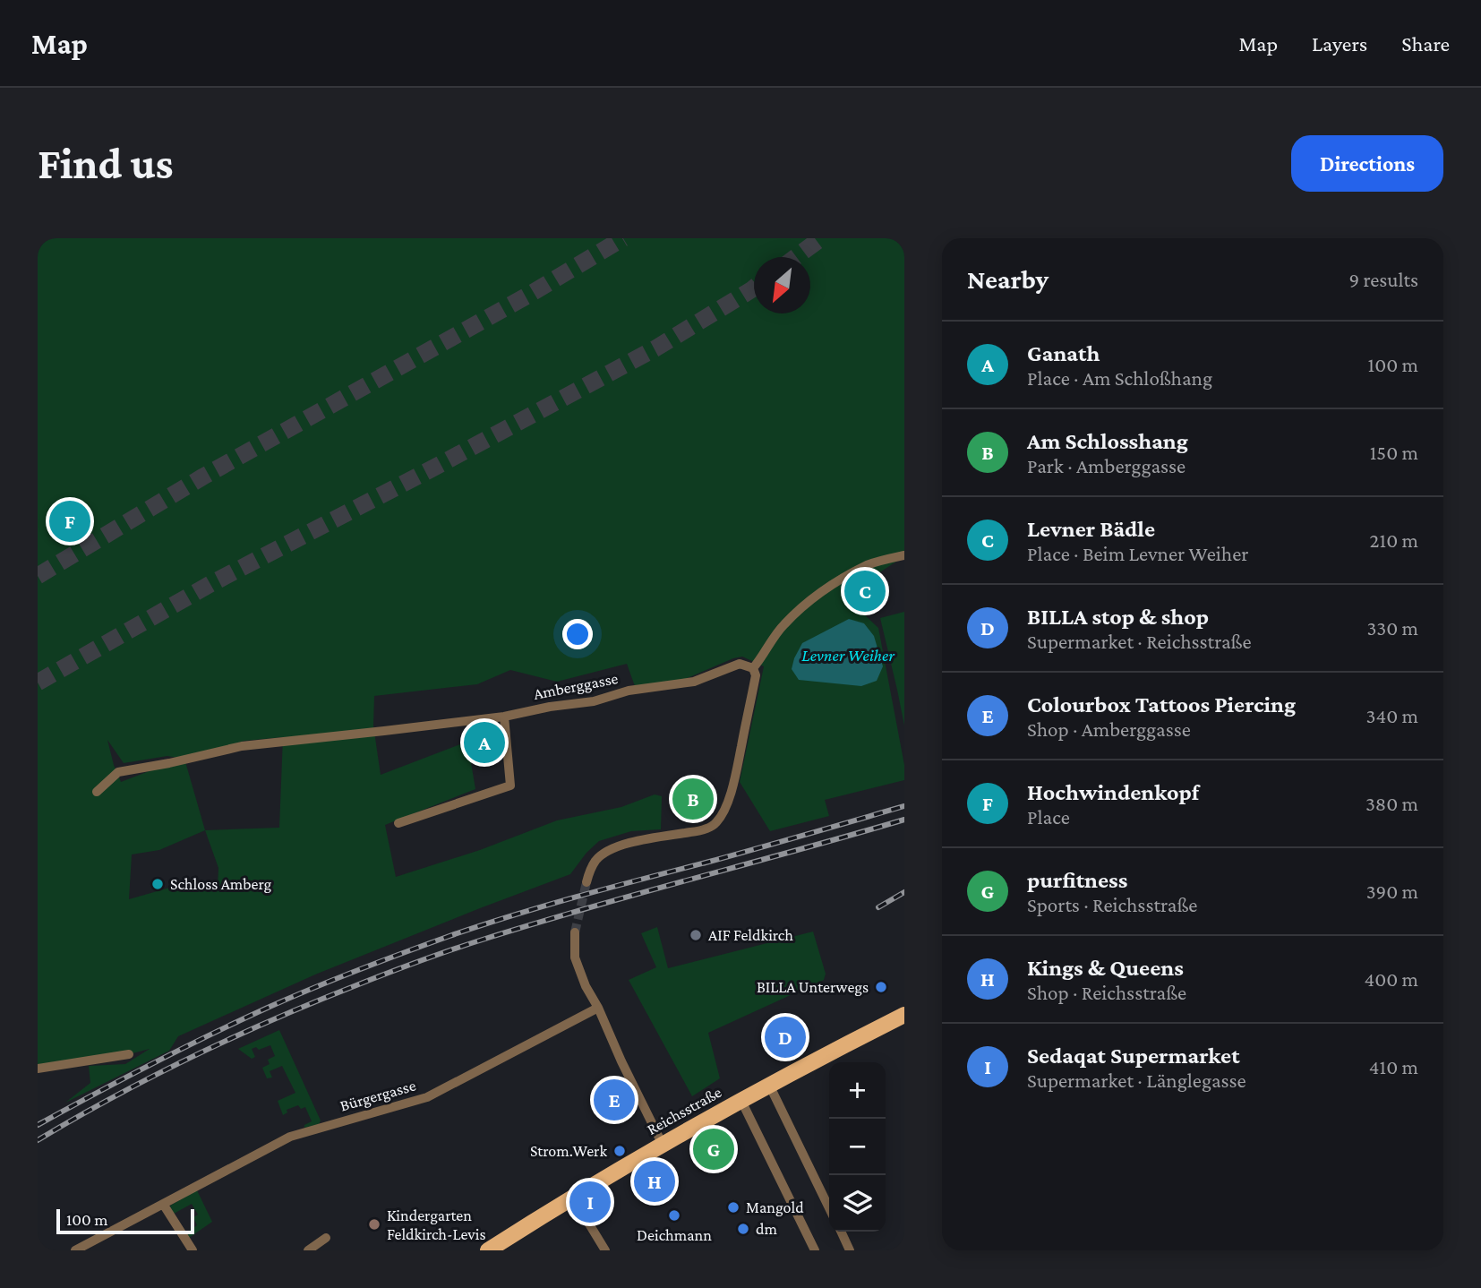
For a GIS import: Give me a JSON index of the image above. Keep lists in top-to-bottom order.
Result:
{
  "streets": {
    "main road": ["Reichsstraße"],
    "street": ["Amberggasse", "Bürgergasse"]
  },
  "water": ["Levner Weiher"],
  "places": [
    "Schloss Amberg",
    "AIF Feldkirch",
    "BILLA Unterwegs",
    "Strom.Werk",
    "Mangold",
    "Deichmann",
    "Kindergarten Feldkirch-Levis",
    "dm"
  ],
  "scale_bar": "100 m",
  "north": "bottom left",
  "page": {
    "header": "Map",
    "nav": ["Map", "Layers", "Share"],
    "buttons": "Directions",
    "title": "Find us",
    "heading": ["Nearby", "9 results"],
    "list": [
      {
        "mark": "A",
        "name": "Ganath",
        "note": "Place · Am Schloßhang",
        "value": "100 m"
      },
      {
        "mark": "B",
        "name": "Am Schlosshang",
        "note": "Park · Amberggasse",
        "value": "150 m"
      },
      {
        "mark": "C",
        "name": "Levner Bädle",
        "note": "Place · Beim Levner Weiher",
        "value": "210 m"
      },
      {
        "mark": "D",
        "name": "BILLA stop & shop",
        "note": "Supermarket · Reichsstraße",
        "value": "330 m"
      },
      {
        "mark": "E",
        "name": "Colourbox Tattoos Piercing",
        "note": "Shop · Amberggasse",
        "value": "340 m"
      },
      {
        "mark": "F",
        "name": "Hochwindenkopf",
        "note": "Place",
        "value": "380 m"
      },
      {
        "mark": "G",
        "name": "purfitness",
        "note": "Sports · Reichsstraße",
        "value": "390 m"
      },
      {
        "mark": "H",
        "name": "Kings & Queens",
        "note": "Shop · Reichsstraße",
        "value": "400 m"
      },
      {
        "mark": "I",
        "name": "Sedaqat Supermarket",
        "note": "Supermarket · Länglegasse",
        "value": "410 m"
      }
    ],
    "pins": [
      "F",
      "C",
      "A",
      "B",
      "D",
      "E",
      "G",
      "H",
      "I"
    ],
    "map_buttons": ["+", "−"],
    "scale": "100 m"
  }
}
